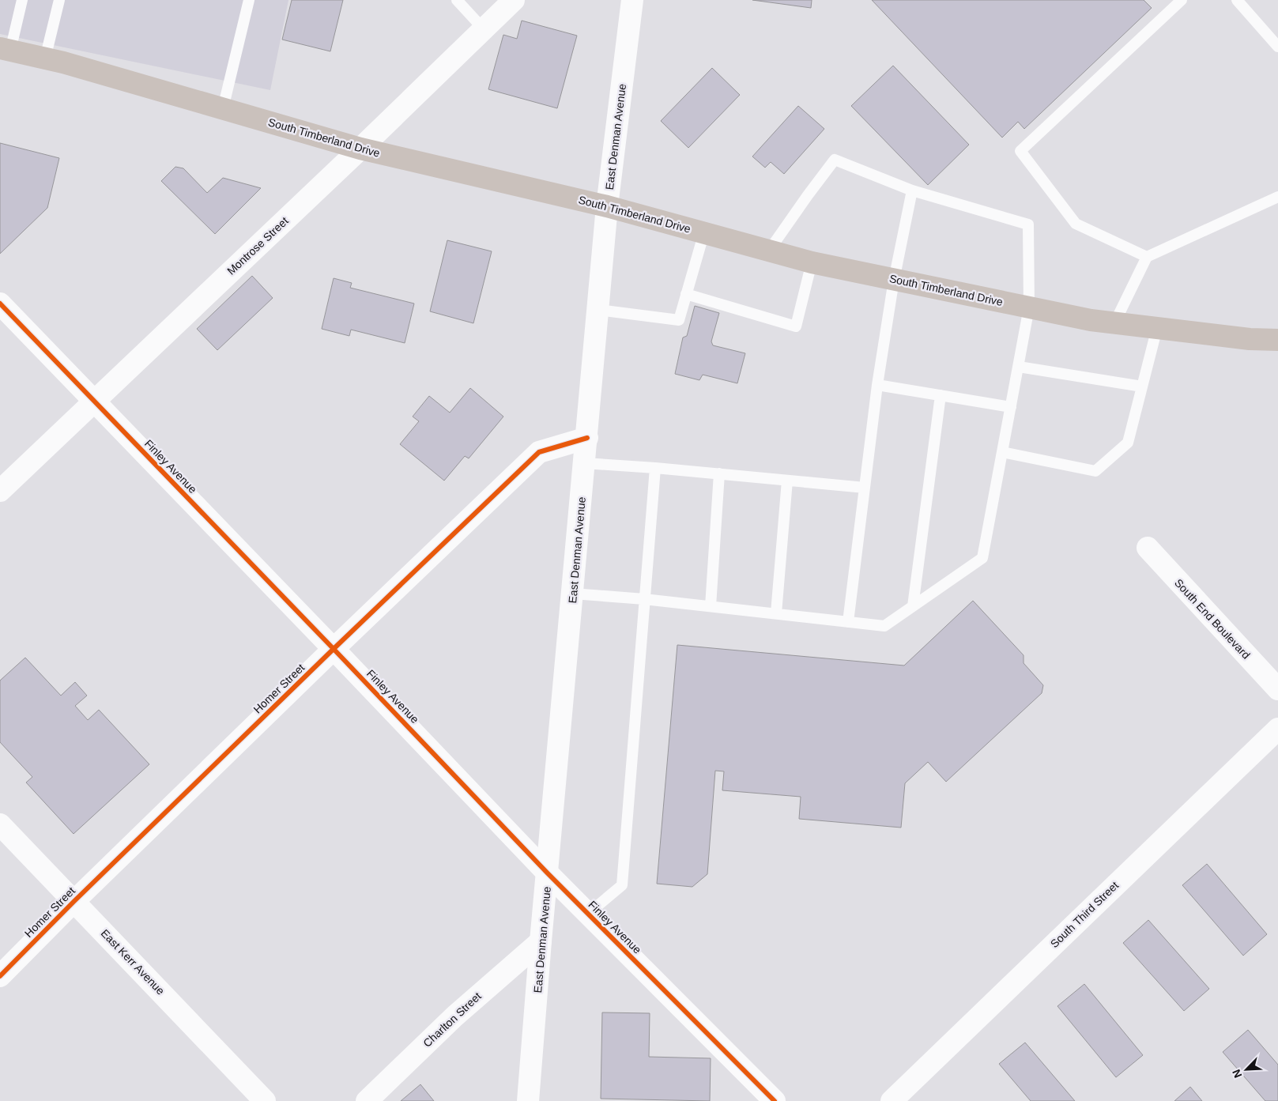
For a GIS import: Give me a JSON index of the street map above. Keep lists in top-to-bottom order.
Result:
{
  "streets": {
    "main road": ["South Timberland Drive"],
    "street": [
      "East Denman Avenue",
      "Montrose Street",
      "Finley Avenue",
      "South End Boulevard",
      "Homer Street",
      "South Third Street",
      "East Kerr Avenue",
      "Charlton Street"
    ]
  },
  "crossings": [
    ["East Denman Avenue", "South Timberland Drive"],
    ["East Denman Avenue", "Finley Avenue"],
    ["East Denman Avenue", "Homer Street"],
    ["East Denman Avenue", "Charlton Street"],
    ["South Timberland Drive", "Montrose Street"],
    ["Montrose Street", "Finley Avenue"],
    ["Finley Avenue", "Homer Street"],
    ["Homer Street", "East Kerr Avenue"]
  ],
  "north": "bottom left"
}
